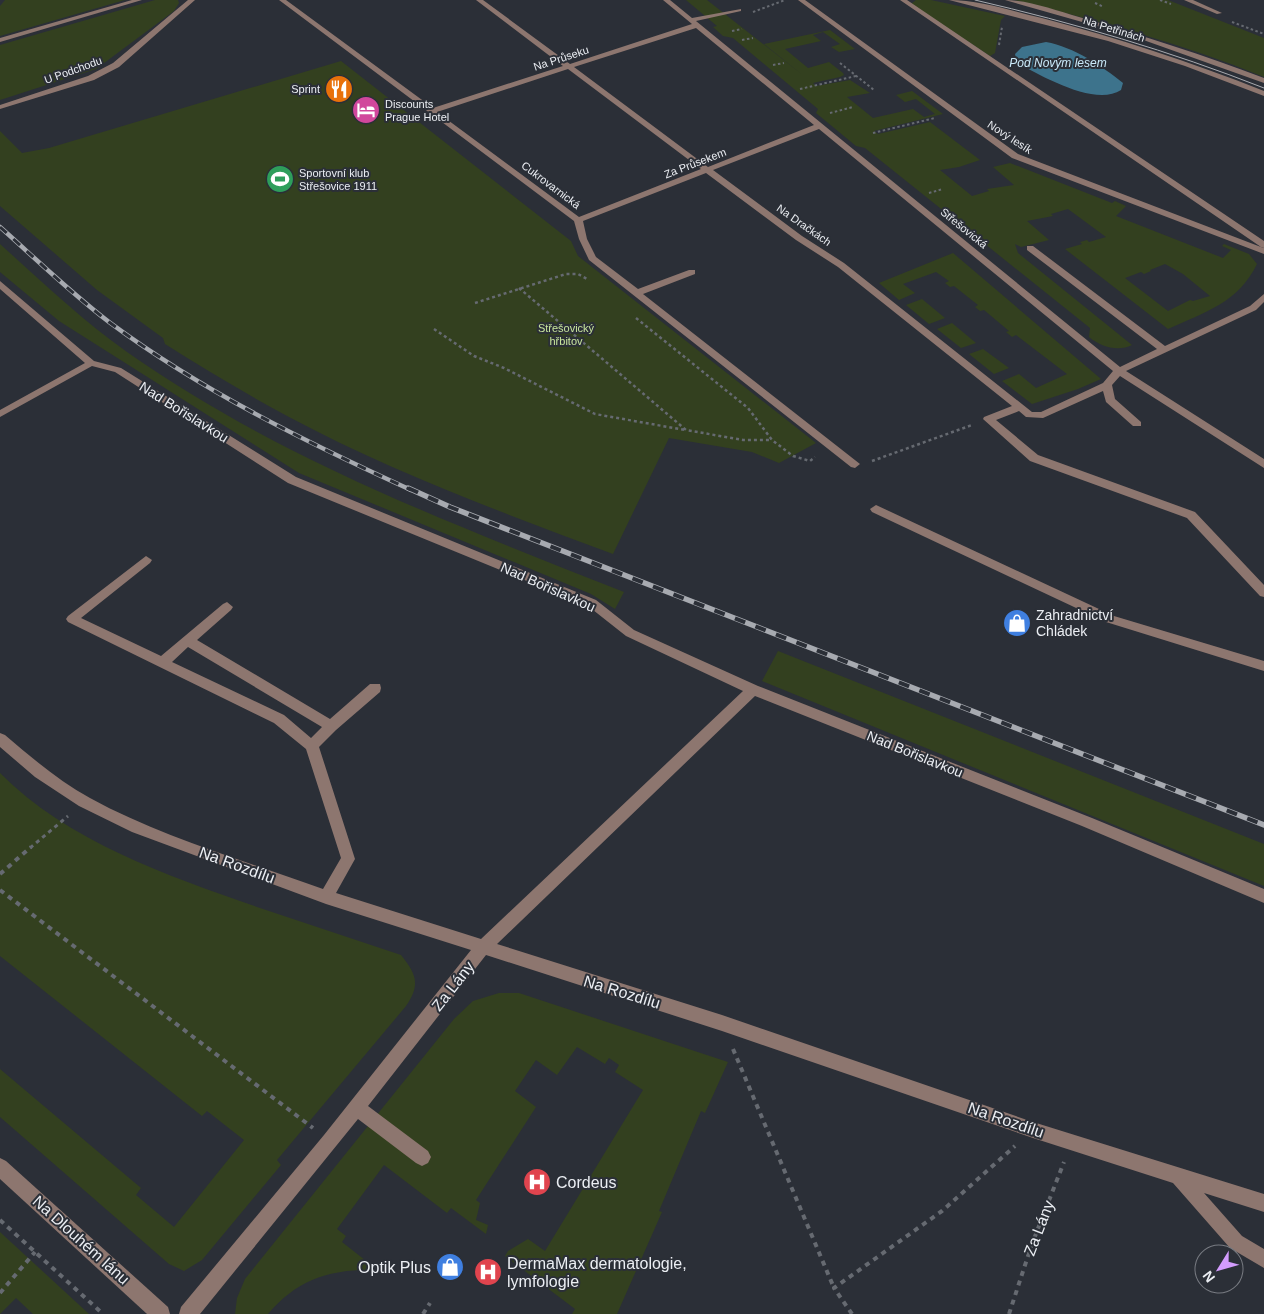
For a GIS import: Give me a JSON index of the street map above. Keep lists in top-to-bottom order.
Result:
{
  "streets": {
    "street": [
      "Na Petřinách",
      "Na Průseku",
      "U Podchodu",
      "Nový lesík",
      "Za Průsekem",
      "Cukrovarnická",
      "Na Dračkách",
      "Střešovická",
      "Nad Bořislavkou",
      "Na Rozdílu",
      "Za Lány",
      "Na Dlouhém lánu"
    ]
  },
  "crossings": [
    ["Na Průseku", "Cukrovarnická"],
    ["Na Průseku", "Na Dračkách"],
    ["Na Průseku", "Střešovická"],
    ["Za Průsekem", "Cukrovarnická"],
    ["Za Průsekem", "Na Dračkách"],
    ["Za Průsekem", "Střešovická"],
    ["Na Dračkách", "Střešovická"],
    ["Nad Bořislavkou", "Za Lány"],
    ["Na Rozdílu", "Za Lány"]
  ],
  "water": ["Pod Novým lesem"],
  "parks": ["Střešovický hřbitov"],
  "places": {
    "restaurant": ["Sprint"],
    "hotel": ["Discounts Prague Hotel"],
    "sports": ["Sportovní klub Střešovice 1911"],
    "shop": ["Zahradnictví Chládek", "Optik Plus"],
    "hospital": ["Cordeus", "DermaMax dermatologie, lymfologie"]
  },
  "north": "bottom left"
}
